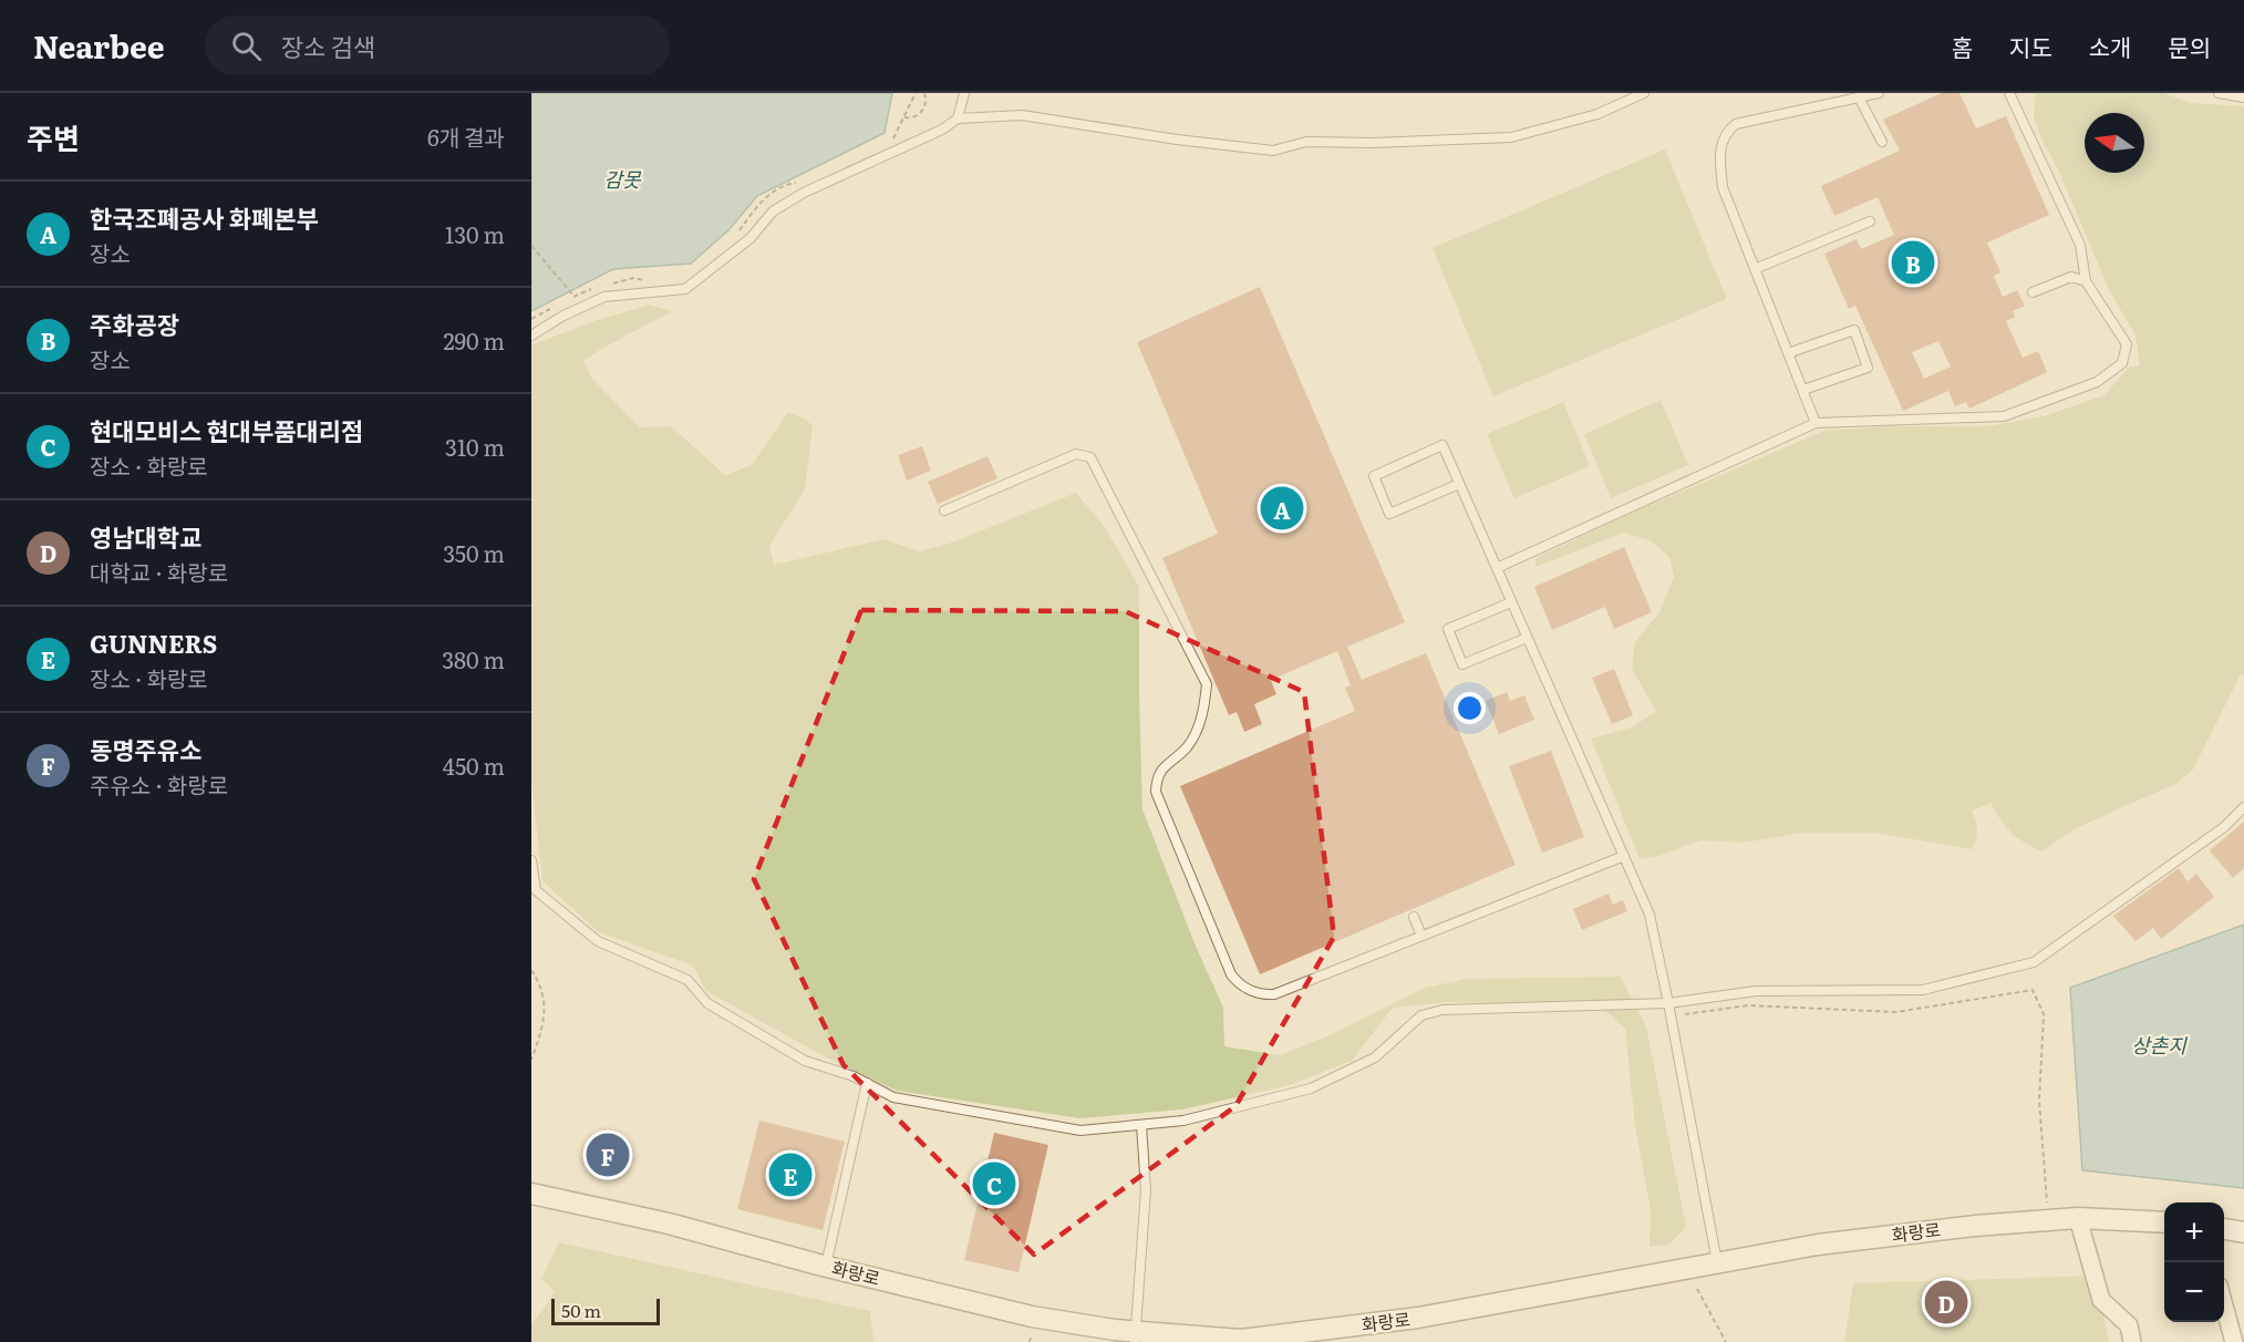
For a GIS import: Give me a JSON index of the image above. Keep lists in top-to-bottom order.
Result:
{
  "streets": {
    "street": ["화랑로"]
  },
  "water": ["감못", "상촌지"],
  "scale_bar": "50 m",
  "north": "left",
  "page": {
    "header": "Nearbee",
    "search": "장소 검색",
    "nav": [
      "홈",
      "지도",
      "소개",
      "문의"
    ],
    "heading": ["주변", "6개 결과"],
    "list": [
      {
        "mark": "A",
        "name": "한국조폐공사 화폐본부",
        "note": "장소",
        "value": "130 m"
      },
      {
        "mark": "B",
        "name": "주화공장",
        "note": "장소",
        "value": "290 m"
      },
      {
        "mark": "C",
        "name": "현대모비스 현대부품대리점",
        "note": "장소 · 화랑로",
        "value": "310 m"
      },
      {
        "mark": "D",
        "name": "영남대학교",
        "note": "대학교 · 화랑로",
        "value": "350 m"
      },
      {
        "mark": "E",
        "name": "GUNNERS",
        "note": "장소 · 화랑로",
        "value": "380 m"
      },
      {
        "mark": "F",
        "name": "동명주유소",
        "note": "주유소 · 화랑로",
        "value": "450 m"
      }
    ],
    "pins": [
      "B",
      "A",
      "F",
      "E",
      "C",
      "D"
    ],
    "map_buttons": ["+", "−"],
    "scale": "50 m"
  }
}
